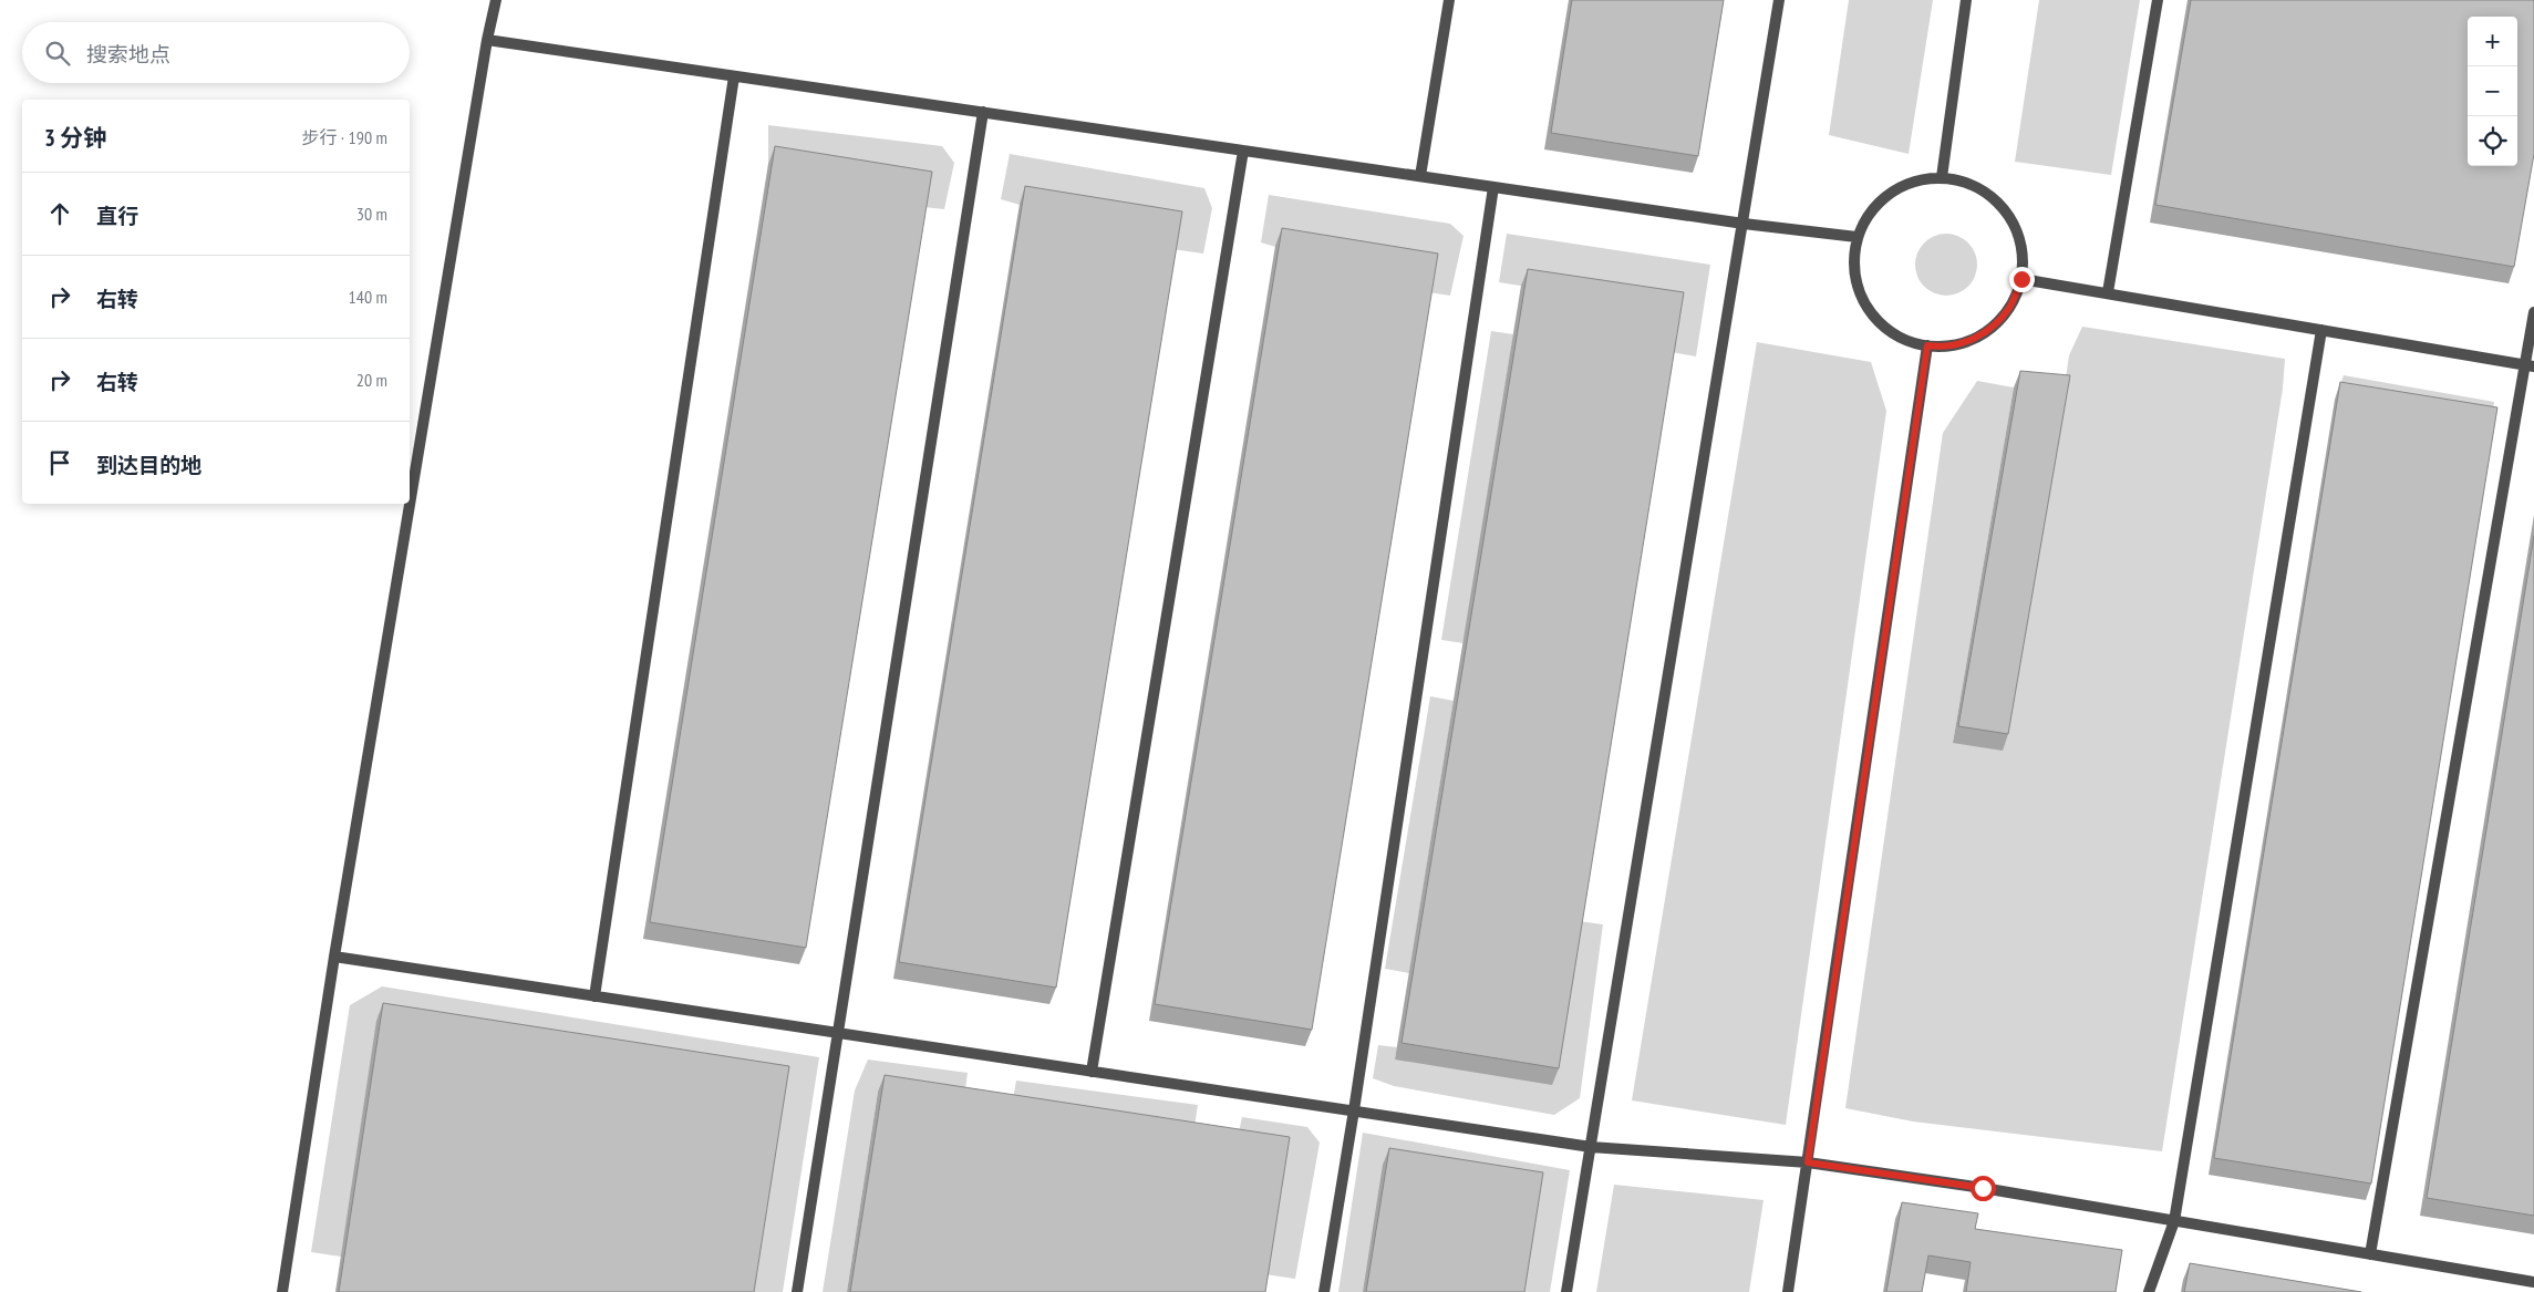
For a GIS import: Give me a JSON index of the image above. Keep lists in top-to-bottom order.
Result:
{
  "page": {
    "map_buttons": ["+", "−"],
    "search": "搜索地点",
    "heading": ["3 分钟", "步行 · 190 m"],
    "list": [
      ["直行", "30 m"],
      ["右转", "140 m"],
      ["右转", "20 m"],
      "到达目的地"
    ]
  }
}
